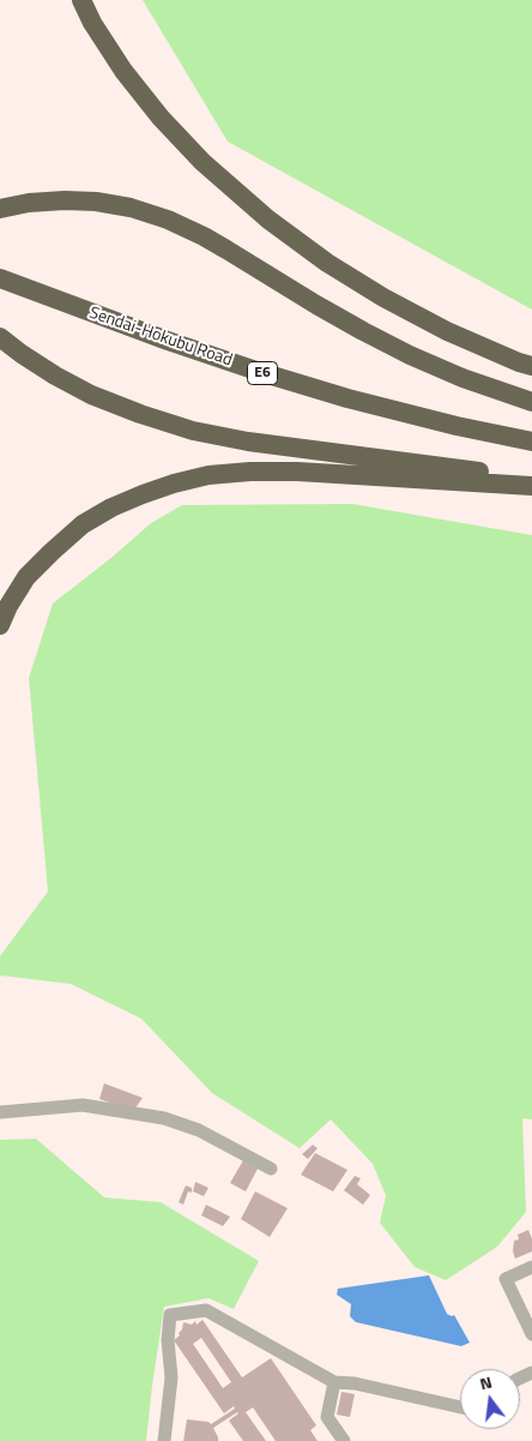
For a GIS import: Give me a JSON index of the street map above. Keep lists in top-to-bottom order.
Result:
{
  "streets": {
    "highway": ["Sendai-Hokubu Road", "E6"]
  },
  "north": "top"
}
